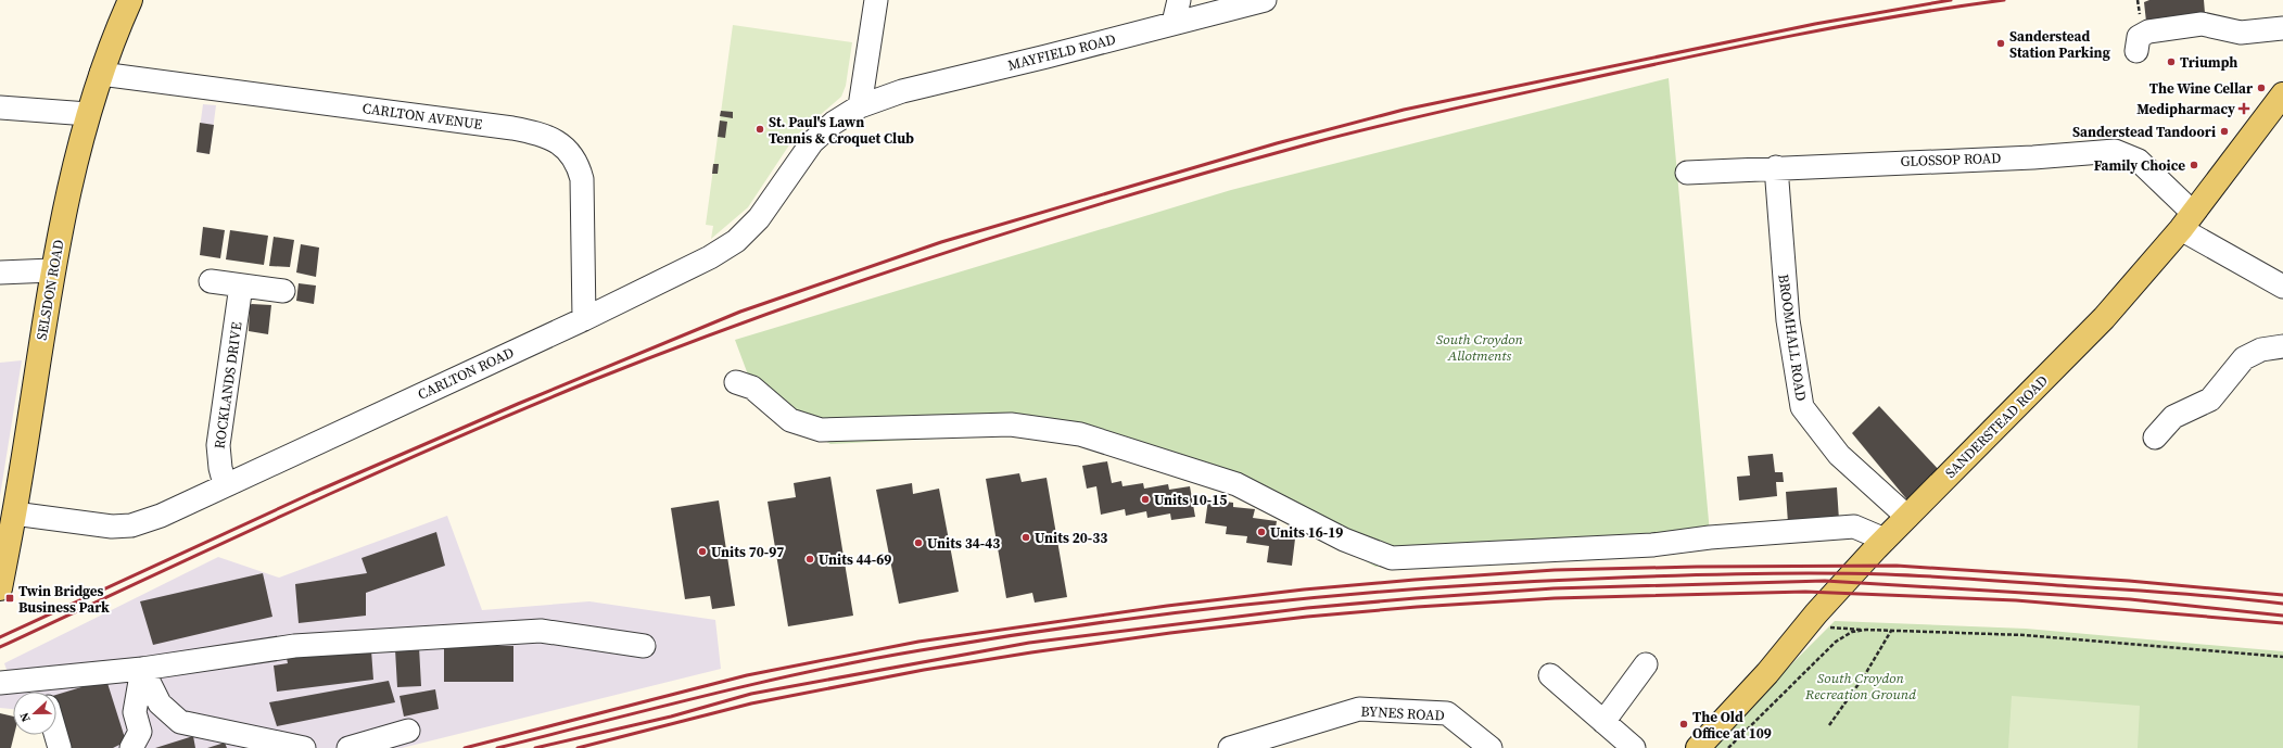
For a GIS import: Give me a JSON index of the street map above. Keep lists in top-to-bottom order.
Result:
{
  "streets": {
    "main road": ["SELSDON ROAD", "SANDERSTEAD ROAD"],
    "street": [
      "MAYFIELD ROAD",
      "CARLTON AVENUE",
      "GLOSSOP ROAD",
      "BROOMHALL ROAD",
      "CARLTON ROAD",
      "ROCKLANDS DRIVE",
      "BYNES ROAD"
    ]
  },
  "crossings": [
    ["MAYFIELD ROAD", "CARLTON ROAD"],
    ["CARLTON AVENUE", "SELSDON ROAD"],
    ["CARLTON AVENUE", "CARLTON ROAD"],
    ["GLOSSOP ROAD", "BROOMHALL ROAD"],
    ["GLOSSOP ROAD", "SANDERSTEAD ROAD"],
    ["SELSDON ROAD", "CARLTON ROAD"],
    ["BROOMHALL ROAD", "SANDERSTEAD ROAD"],
    ["CARLTON ROAD", "ROCKLANDS DRIVE"]
  ],
  "parks": ["South Croydon Allotments", "South Croydon Recreation Ground"],
  "places": {
    "other": [
      "Sanderstead Station Parking",
      "Triumph",
      "The Wine Cellar",
      "St. Paul's Lawn Tennis & Croquet Club",
      "Sanderstead Tandoori",
      "Family Choice",
      "Units 10-15",
      "Units 16-19",
      "Units 20-33",
      "Units 34-43",
      "Units 70-97",
      "Units 44-69",
      "The Old Office at 109"
    ],
    "health": ["Medipharmacy"],
    "transit": ["Twin Bridges Business Park"]
  },
  "north": "left"
}
